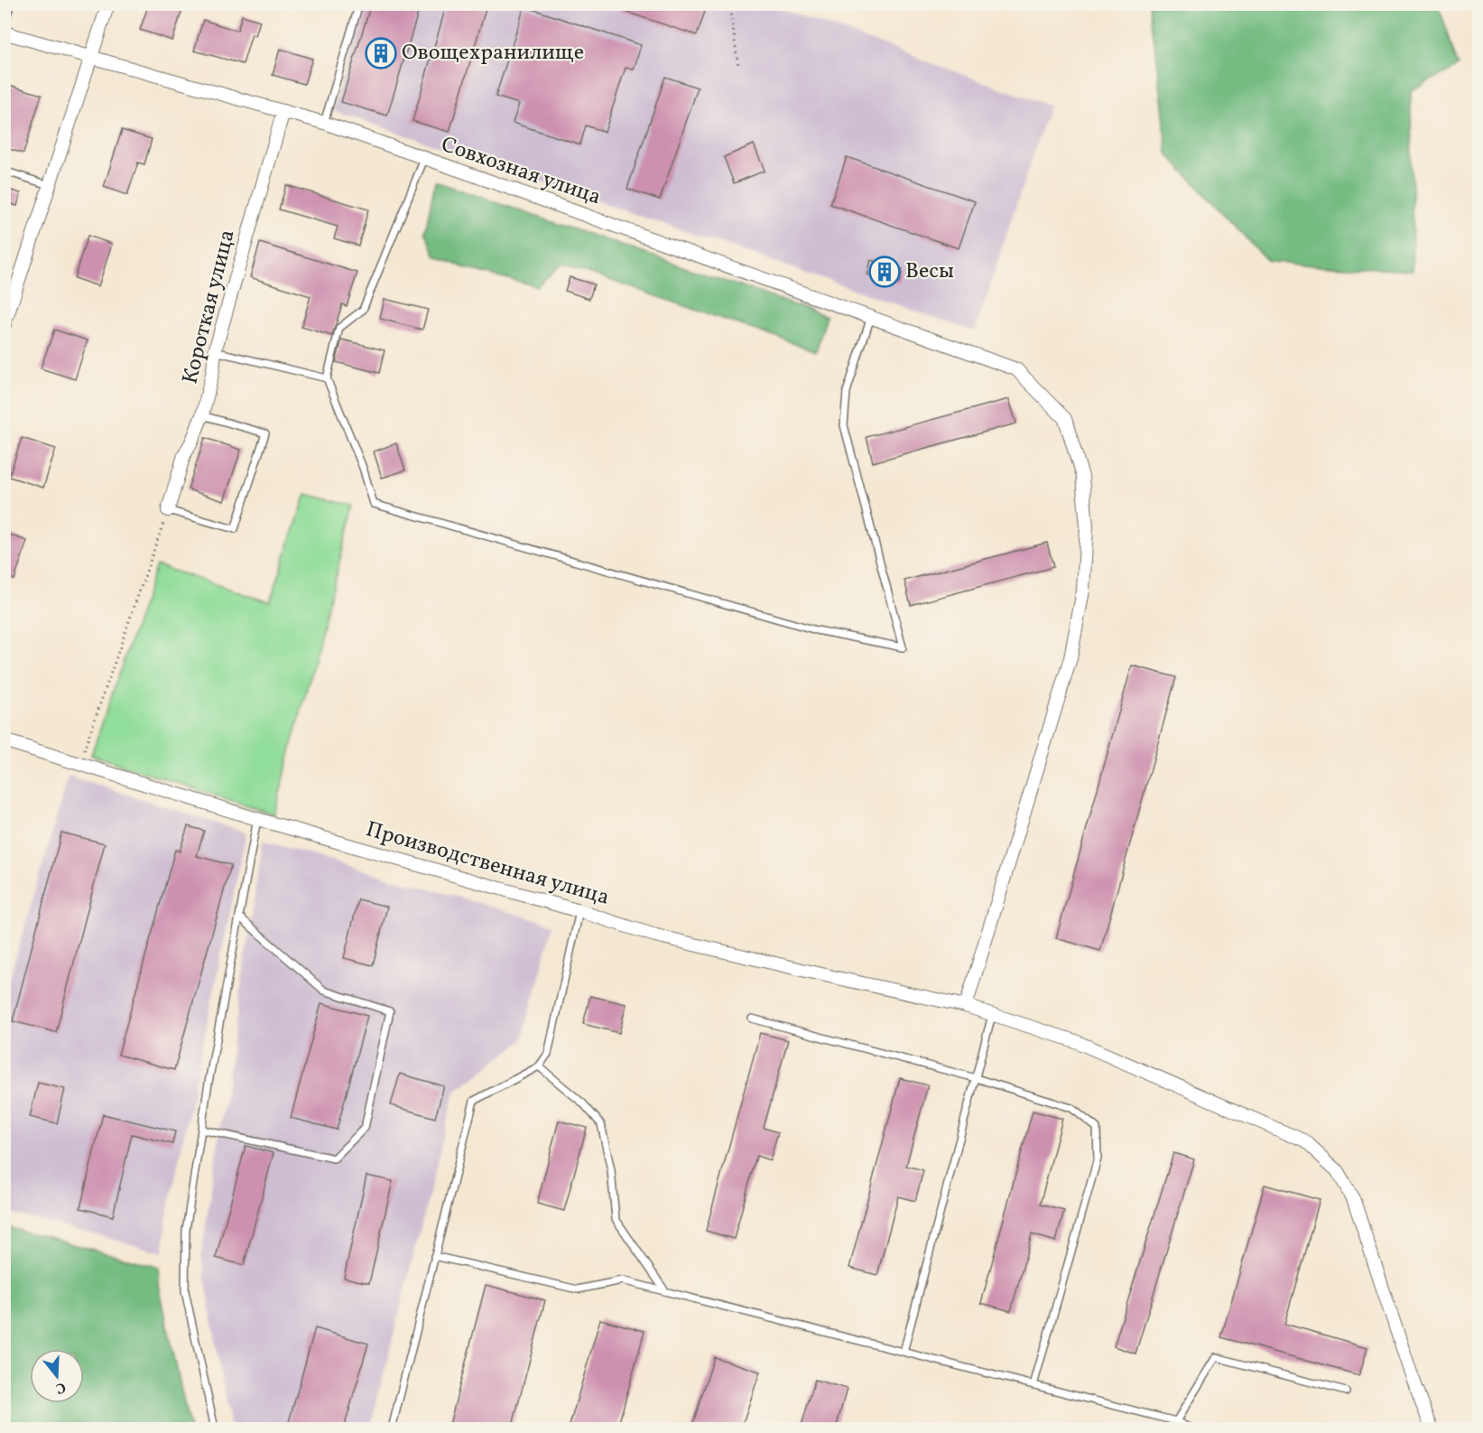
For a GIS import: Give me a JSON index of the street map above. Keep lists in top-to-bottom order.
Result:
{
  "streets": {
    "street": ["Совхозная улица", "Короткая улица", "Производственная улица"]
  },
  "crossings": [
    ["Совхозная улица", "Короткая улица"],
    ["Совхозная улица", "Производственная улица"]
  ],
  "places": {
    "building": ["Овощехранилище", "Весы"]
  },
  "north": "bottom"
}
